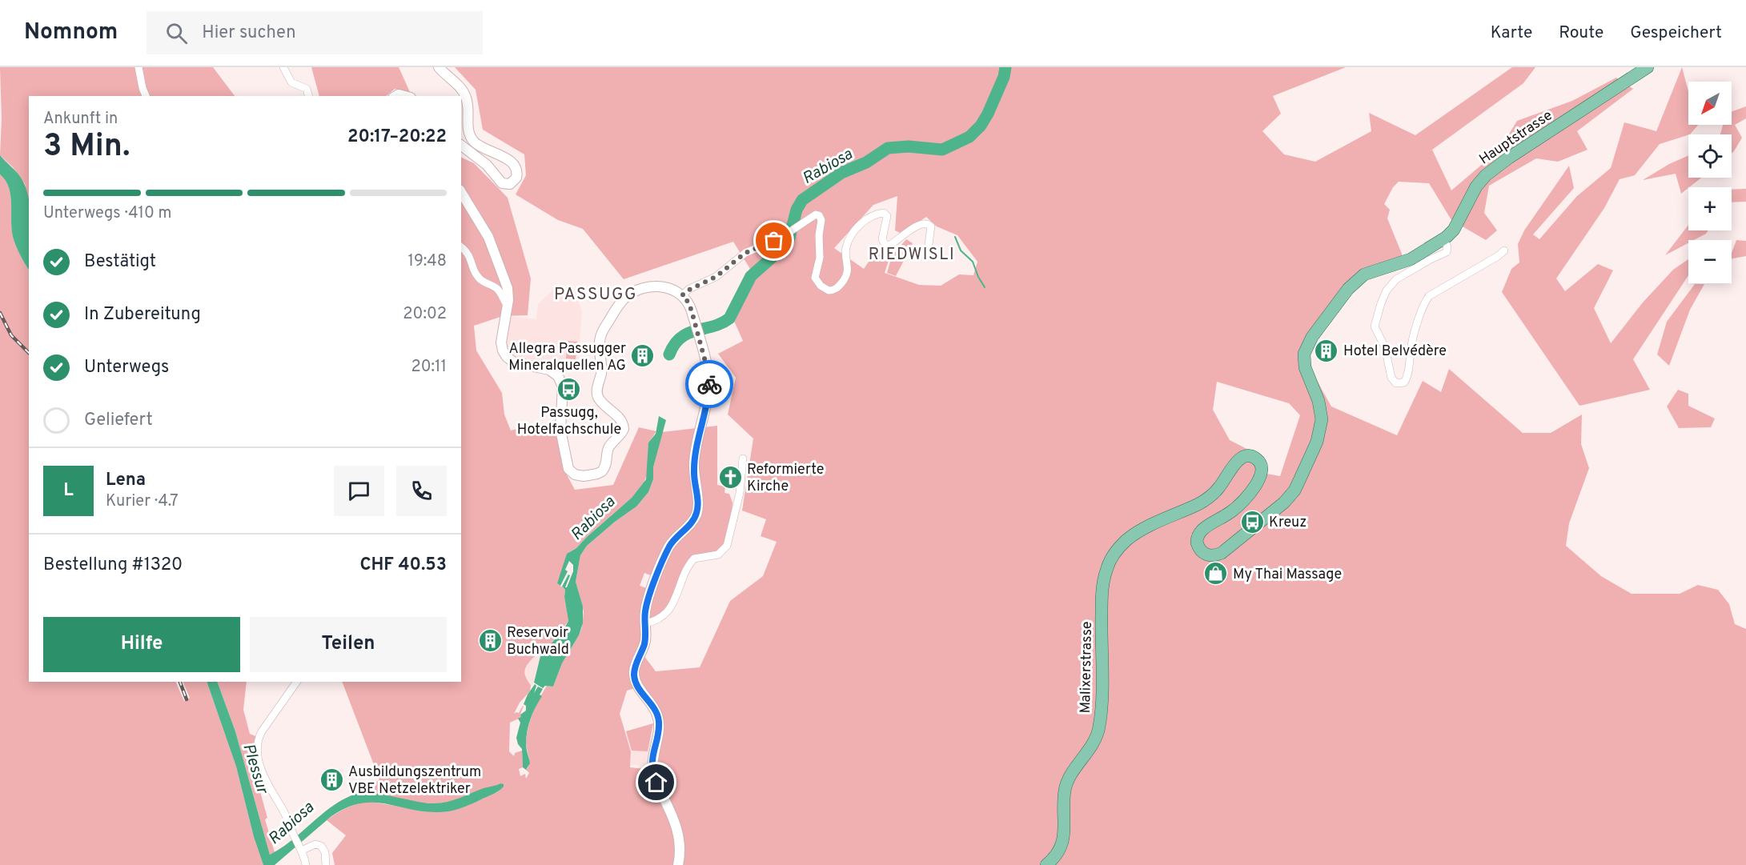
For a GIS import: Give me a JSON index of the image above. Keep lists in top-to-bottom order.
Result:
{
  "streets": {
    "main road": ["Hauptstrasse", "Malixerstrasse"]
  },
  "crossings": [
    ["Hauptstrasse", "Malixerstrasse"]
  ],
  "districts": ["RIEDWISLI", "PASSUGG"],
  "water": ["Rabiosa", "Plessur"],
  "places": {
    "building": [
      "Hotel Belvédère",
      "Allegra Passugger Mineralquellen AG",
      "Reservoir Buchwald",
      "Ausbildungszentrum VBE Netzelektriker"
    ],
    "bus stop": ["Passugg, Hotelfachschule", "Kreuz"],
    "church": ["Reformierte Kirche"],
    "shop": ["My Thai Massage"]
  },
  "north": "bottom left",
  "page": {
    "header": "Nomnom",
    "search": "Hier suchen",
    "nav": ["Karte", "Route", "Gespeichert"],
    "map_buttons": ["+", "−"],
    "heading": ["3 Min.", "Ankunft in", "20:17–20:22"],
    "panel": [
      "Lena",
      "Kurier · 4.7",
      "Bestellung #1320",
      "CHF 40.53"
    ],
    "bar": "Unterwegs · 410 m",
    "list": [
      ["Bestätigt", "19:48"],
      ["In Zubereitung", "20:02"],
      ["Unterwegs", "20:11"],
      "Geliefert"
    ],
    "round": "L",
    "buttons": ["Hilfe", "Teilen"]
  }
}
